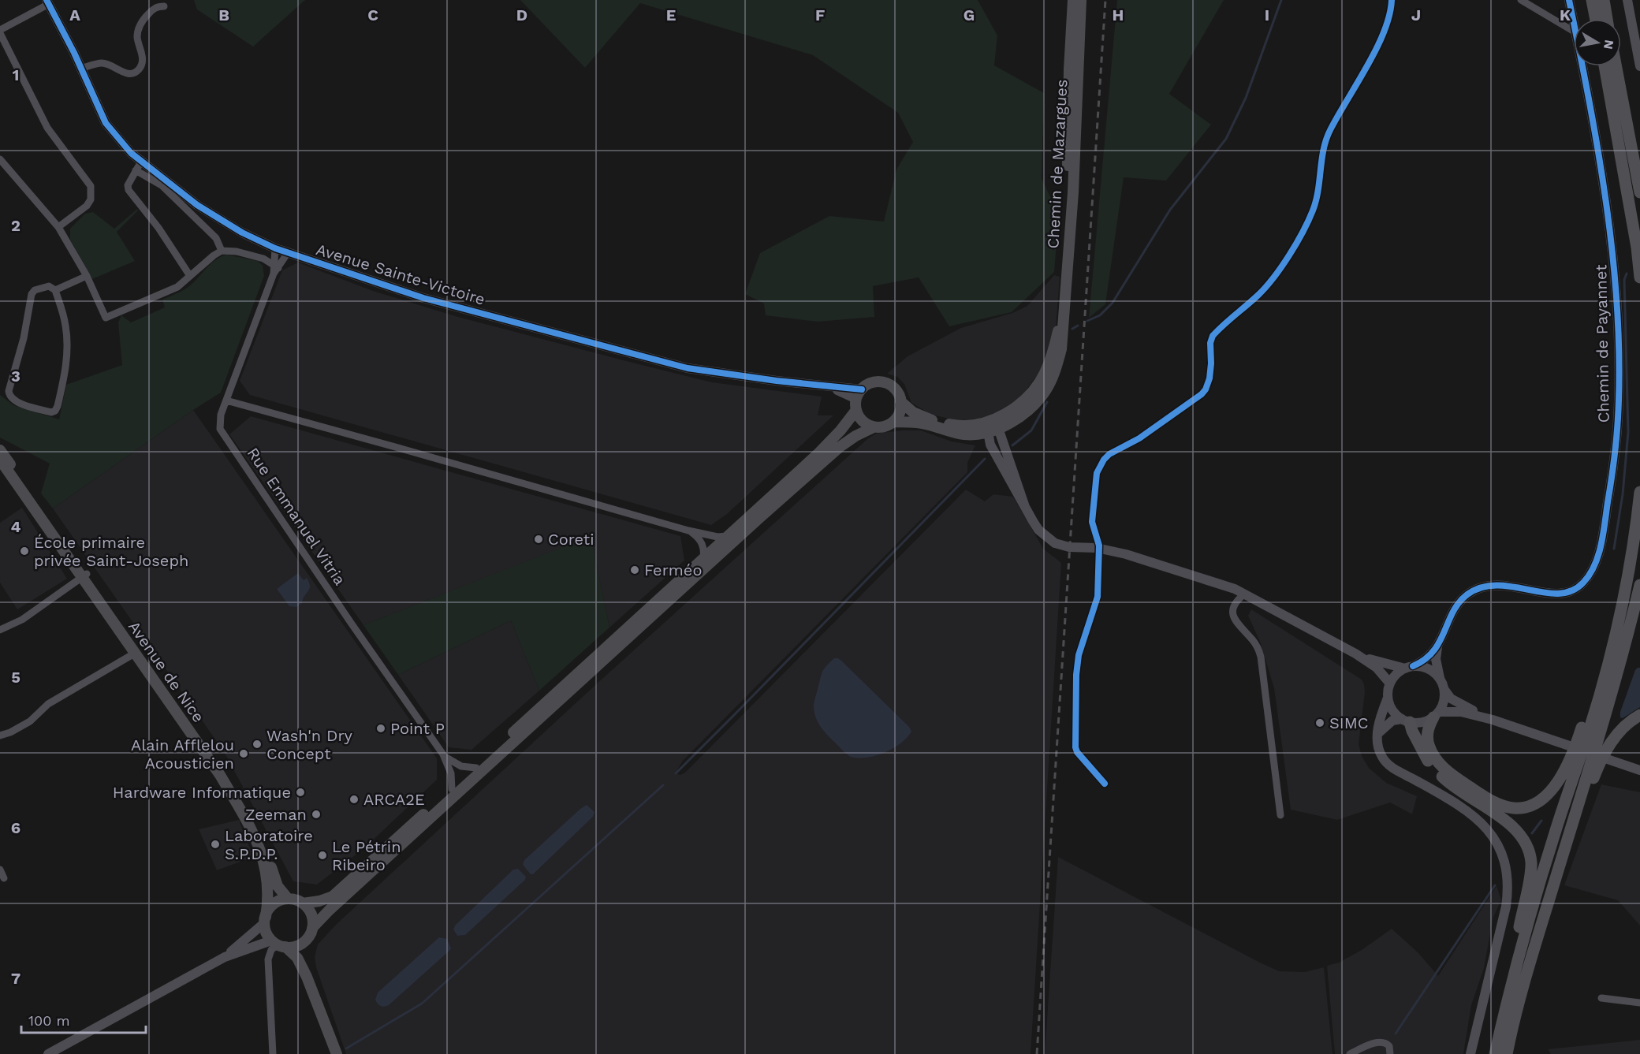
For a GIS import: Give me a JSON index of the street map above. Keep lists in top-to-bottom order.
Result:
{
  "streets": {
    "main road": ["Chemin de Mazargues", "Avenue de Nice"],
    "street": ["Avenue Sainte-Victoire", "Chemin de Payannet", "Rue Emmanuel Vitria"]
  },
  "places": [
    "Coreti",
    "École primaire privée Saint-Joseph",
    "Ferméo",
    "SIMC",
    "Point P",
    "Wash'n Dry Concept",
    "Alain Afflelou Acousticien",
    "Hardware Informatique",
    "ARCA2E",
    "Zeeman",
    "Laboratoire S.P.D.P.",
    "Le Pétrin Ribeiro"
  ],
  "scale_bar": "100 m",
  "north": "right",
  "grid": {
    "columns": [
      "A",
      "B",
      "C",
      "D",
      "E",
      "F",
      "G",
      "H",
      "I",
      "J",
      "K"
    ],
    "rows": [
      "1",
      "2",
      "3",
      "4",
      "5",
      "6",
      "7"
    ]
  }
}
